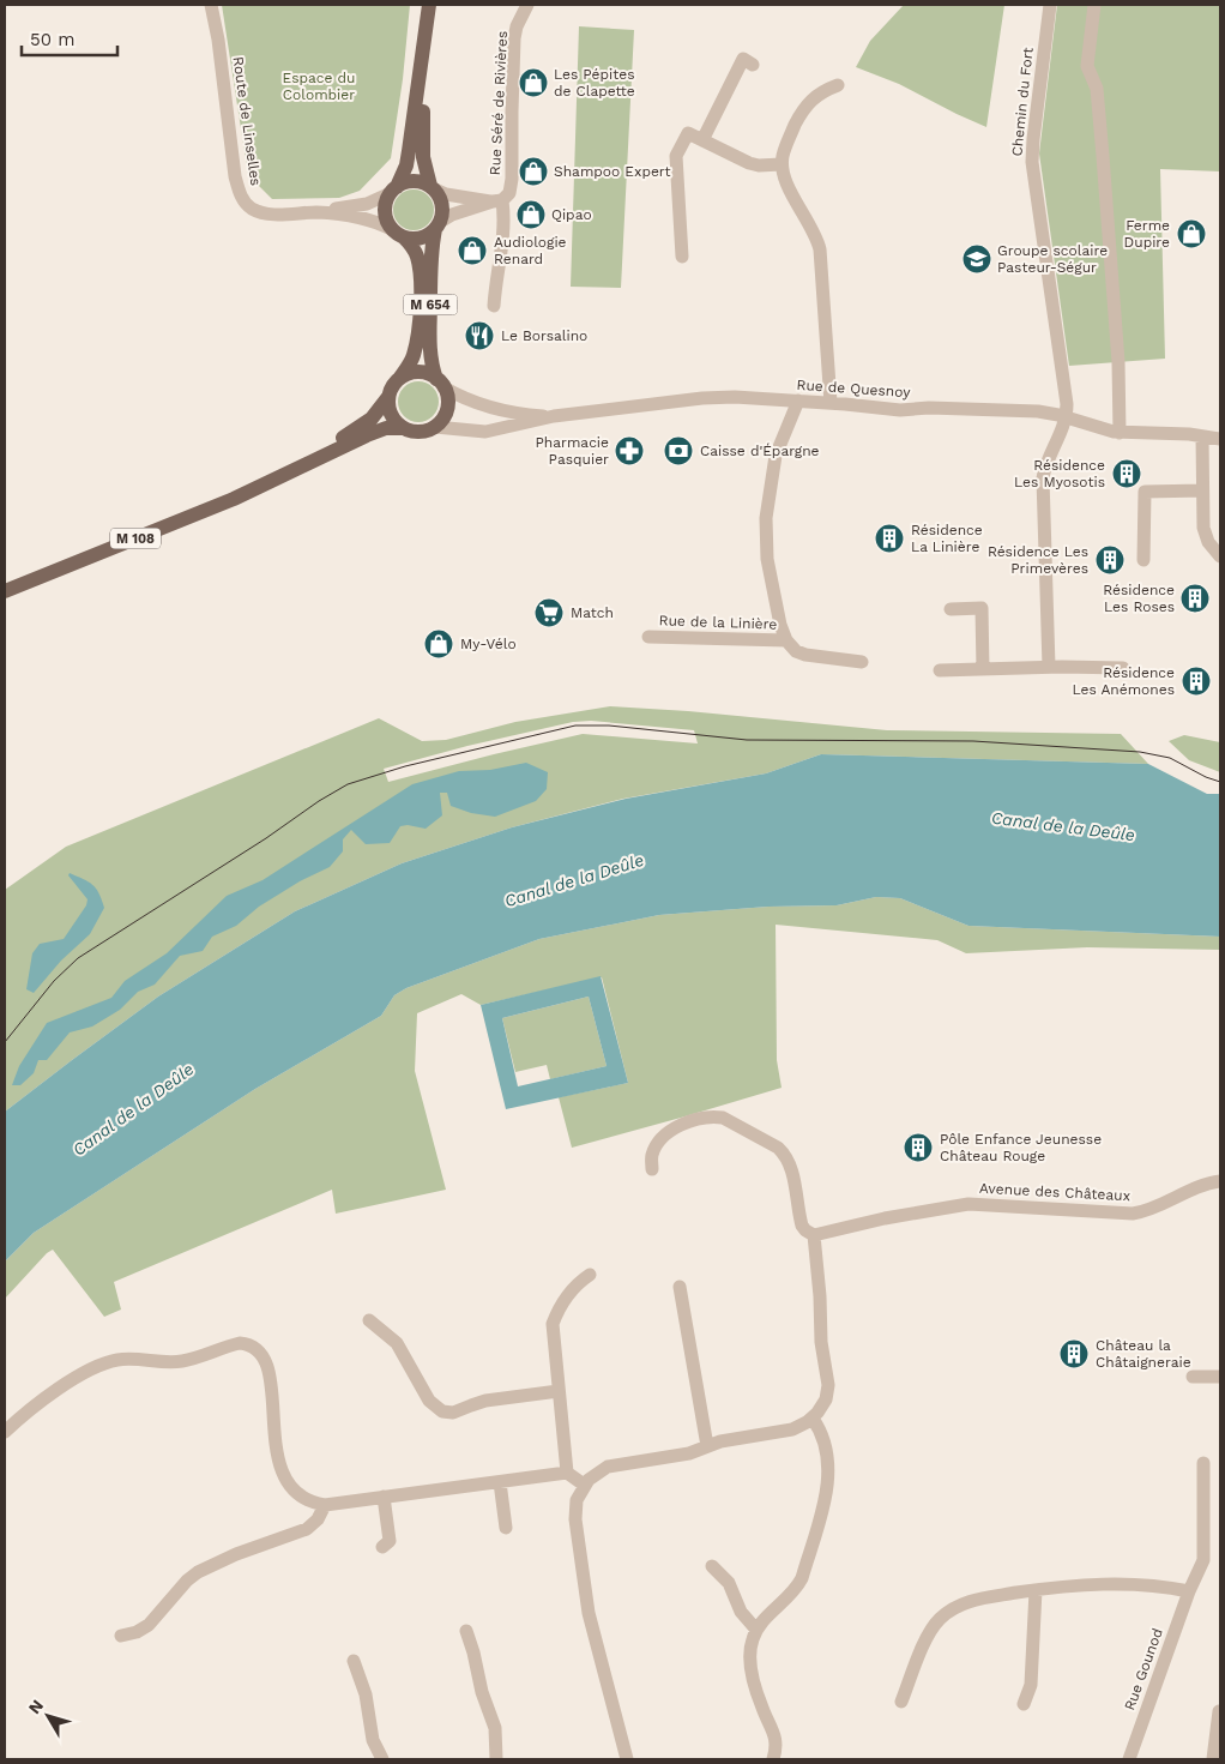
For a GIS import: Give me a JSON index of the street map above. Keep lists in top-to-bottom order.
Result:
{
  "streets": {
    "main road": ["M 654", "M 108"],
    "street": [
      "Chemin du Fort",
      "Rue Séré de Rivières",
      "Route de Linselles",
      "Rue de Quesnoy",
      "Rue de la Linière",
      "Avenue des Châteaux",
      "Rue Gounod"
    ]
  },
  "crossings": [
    ["Chemin du Fort", "Rue de Quesnoy"],
    ["Route de Linselles", "M 654"],
    ["M 654", "Rue de Quesnoy"],
    ["M 654", "M 108"],
    ["Rue de Quesnoy", "M 108"],
    ["Rue de Quesnoy", "Rue de la Linière"]
  ],
  "water": ["Canal de la Deûle"],
  "parks": ["Espace du Colombier"],
  "places": {
    "shop": [
      "Les Pépites de Clapette",
      "Shampoo Expert",
      "Qipao",
      "Ferme Dupire",
      "Audiologie Renard",
      "My-Vélo"
    ],
    "school or university": ["Groupe scolaire Pasteur-Ségur"],
    "restaurant": ["Le Borsalino"],
    "pharmacy": ["Pharmacie Pasquier"],
    "bank": ["Caisse d'Épargne"],
    "building": [
      "Résidence Les Myosotis",
      "Résidence La Linière",
      "Résidence Les Primevères",
      "Résidence Les Roses",
      "Résidence Les Anémones",
      "Pôle Enfance Jeunesse Château Rouge",
      "Château la Châtaigneraie"
    ],
    "supermarket": ["Match"]
  },
  "scale_bar": "50 m",
  "north": "top left"
}
